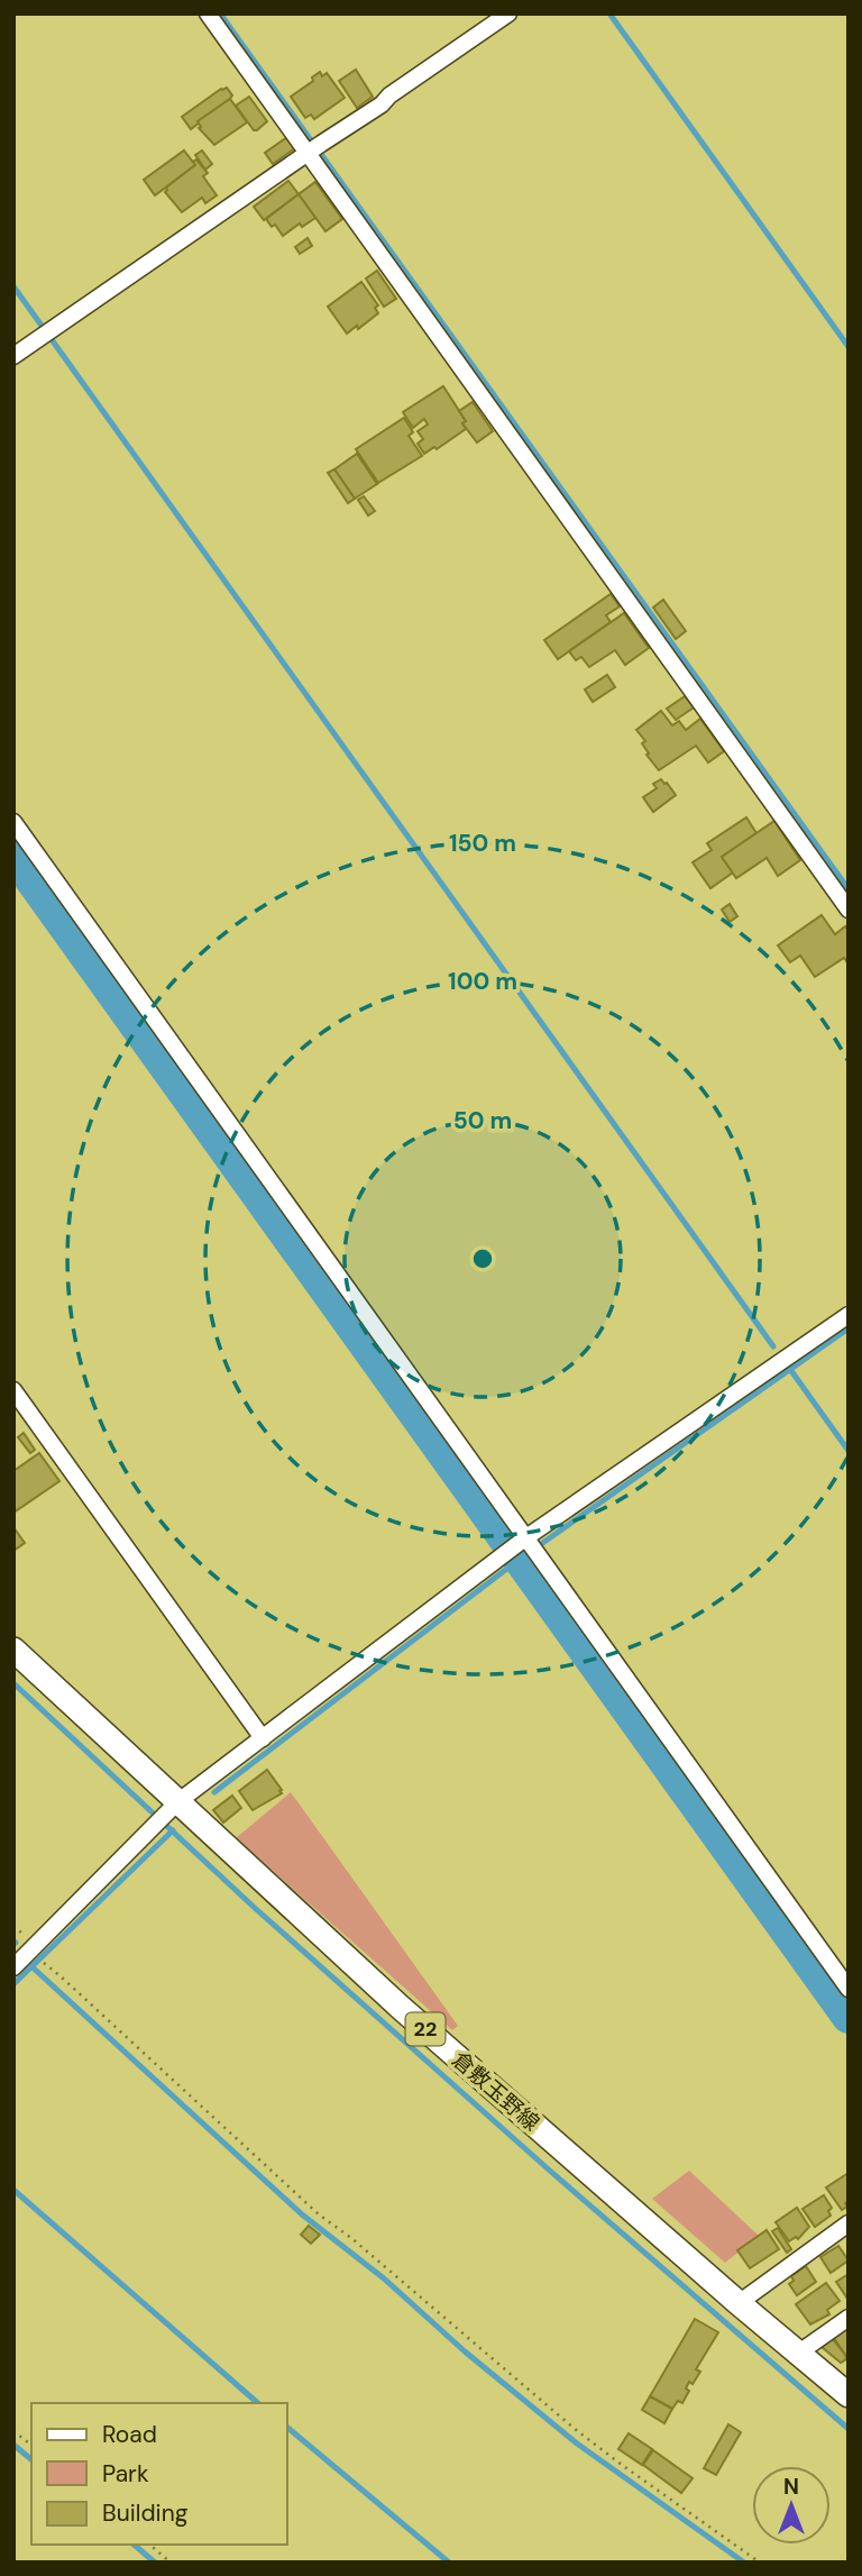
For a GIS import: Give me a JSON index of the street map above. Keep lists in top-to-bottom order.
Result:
{
  "streets": {
    "main road": ["22", "倉敷玉野線"]
  },
  "legend": ["Road", "Park", "Building"],
  "north": "top",
  "rings": ["150 m", "100 m", "50 m"]
}
